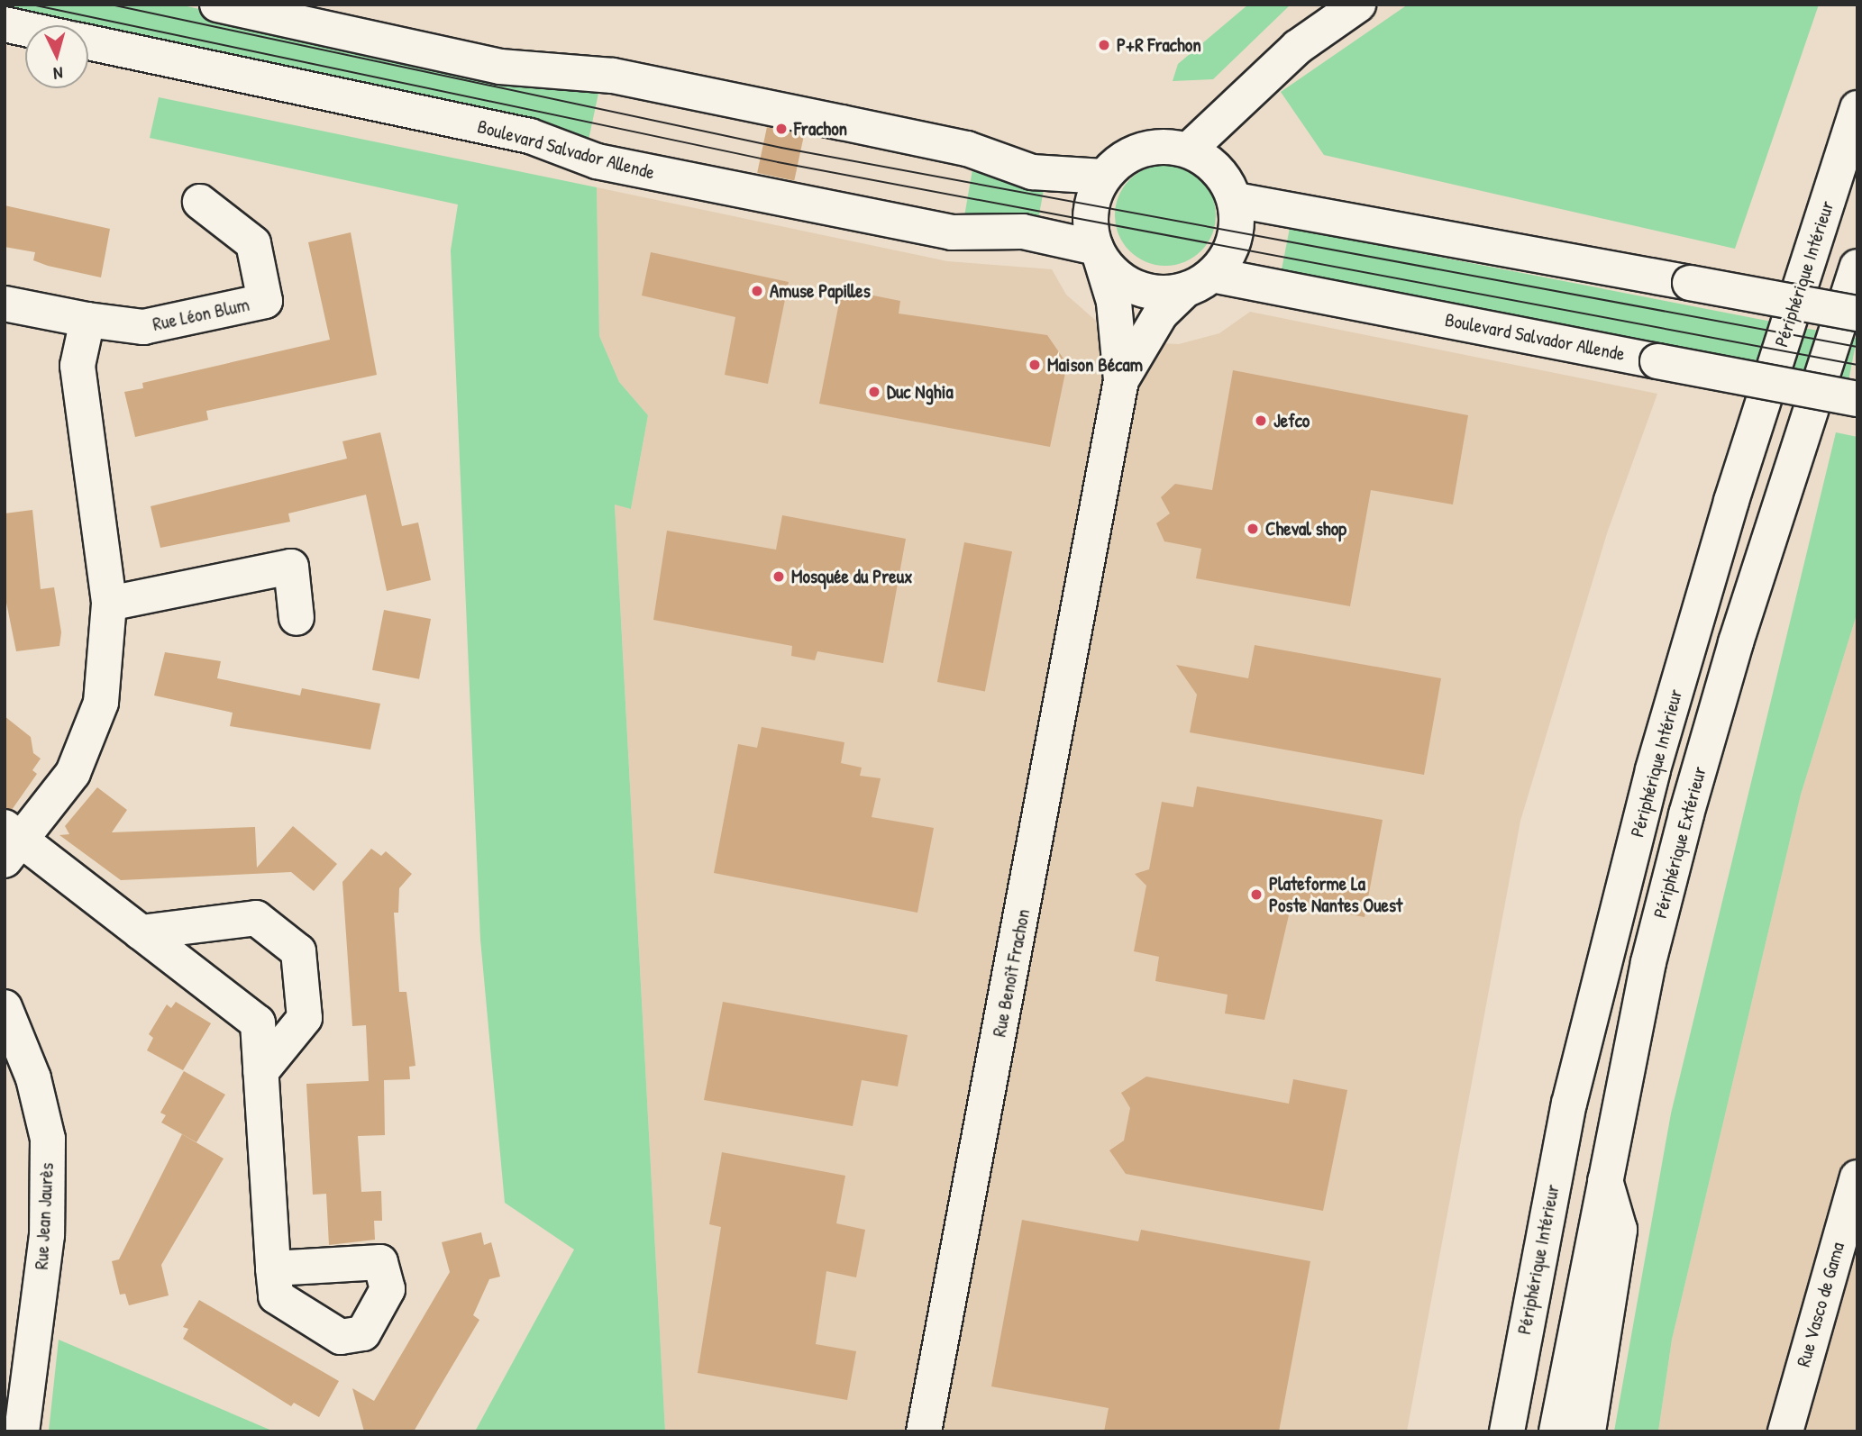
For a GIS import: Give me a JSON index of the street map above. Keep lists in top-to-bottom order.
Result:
{
  "streets": {
    "main road": [
      "Boulevard Salvador Allende",
      "Périphérique Intérieur",
      "Rue Léon Blum",
      "Périphérique Extérieur",
      "Rue Benoît Frachon",
      "Rue Jean Jaurès",
      "Rue Vasco de Gama"
    ]
  },
  "places": [
    "P+R Frachon",
    "Frachon",
    "Amuse Papilles",
    "Maison Bécam",
    "Duc Nghia",
    "Jefco",
    "Cheval shop",
    "Mosquée du Preux",
    "Plateforme La Poste Nantes Ouest"
  ],
  "north": "bottom"
}
